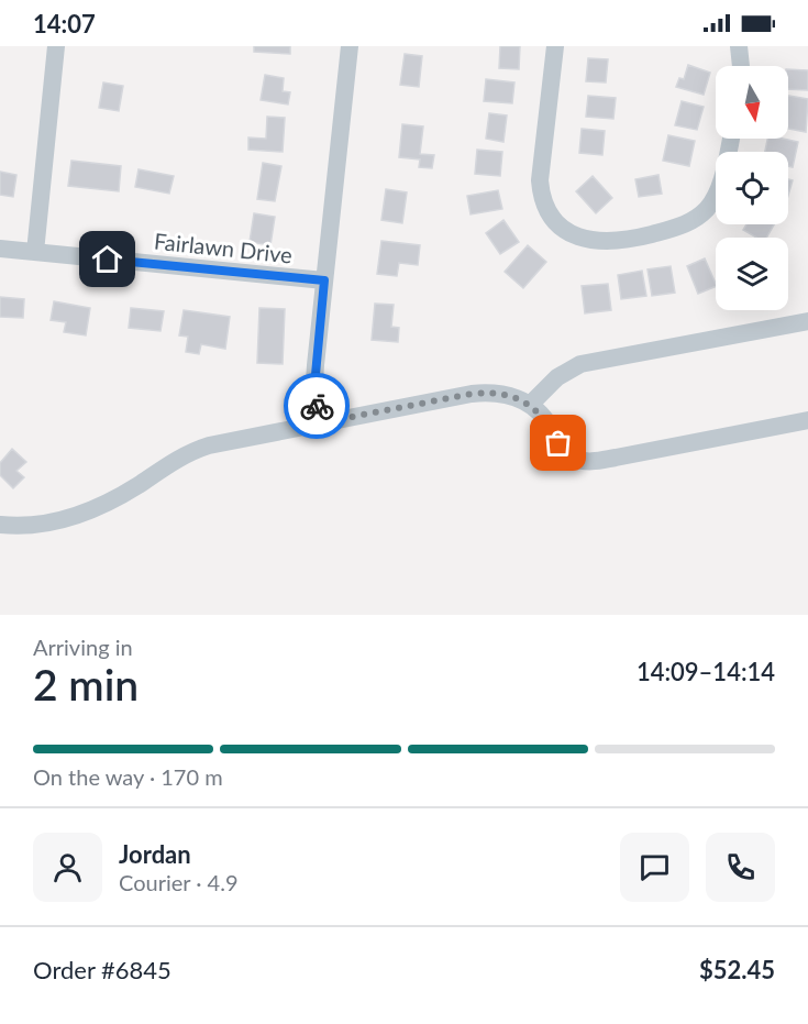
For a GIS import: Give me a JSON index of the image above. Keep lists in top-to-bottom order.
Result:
{
  "streets": {
    "street": ["Fairlawn Drive"]
  },
  "north": "bottom",
  "page": {
    "status": "14:07",
    "heading": ["2 min", "Arriving in", "14:09–14:14"],
    "panel": [
      "Jordan",
      "Courier · 4.9",
      "Order #6845",
      "$52.45"
    ],
    "bar": "On the way · 170 m"
  }
}
